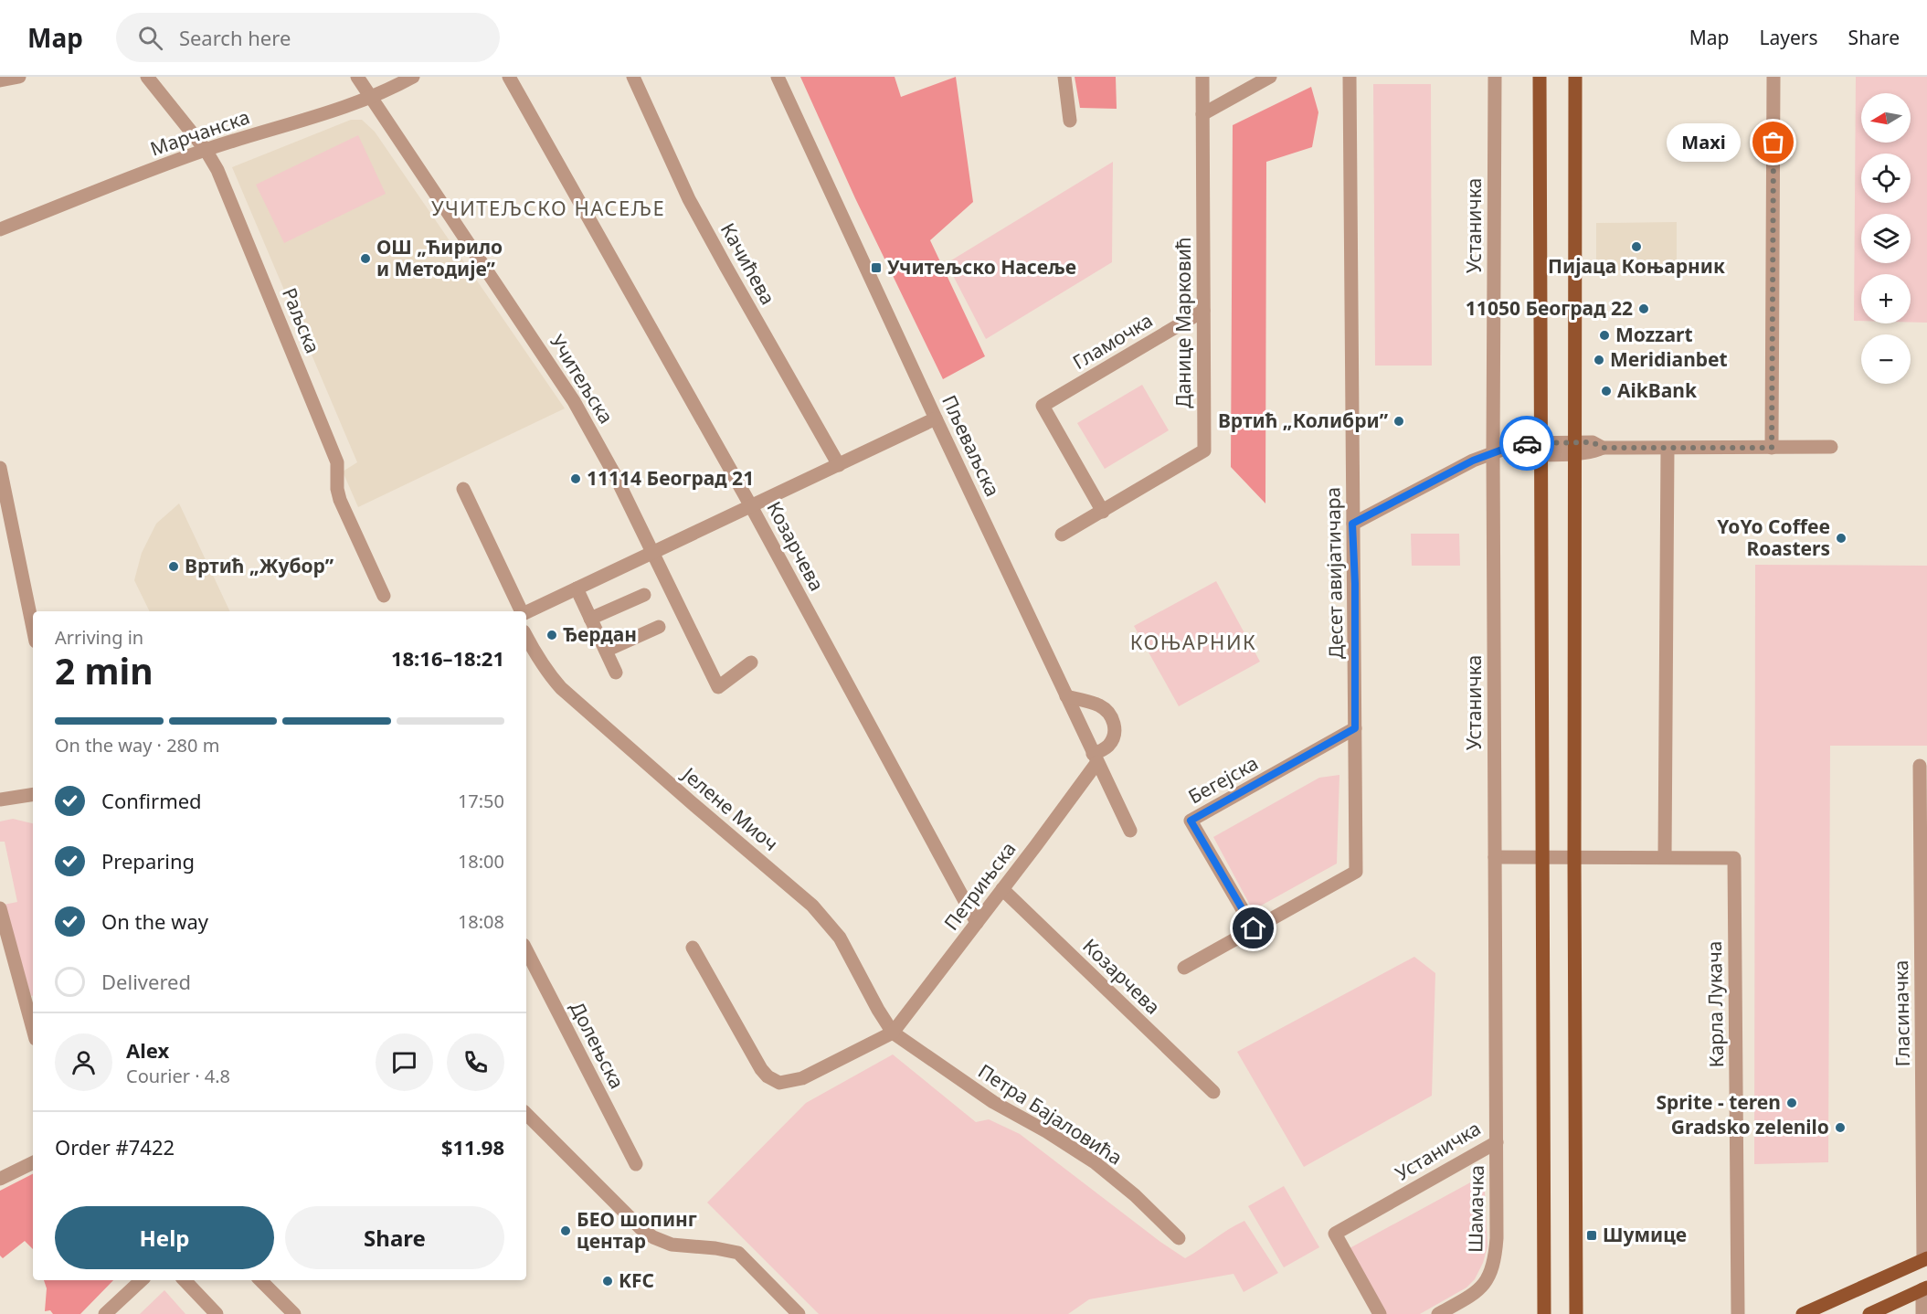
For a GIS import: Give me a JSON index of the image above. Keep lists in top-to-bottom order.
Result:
{
  "streets": {
    "street": [
      "Марчанска",
      "Устаничка",
      "Качићева",
      "Раљска",
      "Данице Марковић",
      "Гламочка",
      "Учитељска",
      "Пљеваљска",
      "Козарчева",
      "Десет авијатичара",
      "Бегејска",
      "Јелене Миоч",
      "Петрињска",
      "Карла Лукача",
      "Гласиначка",
      "Долењска",
      "Петра Бајаловића",
      "Шамачка"
    ]
  },
  "crossings": [
    ["Марчанска", "Раљска"],
    ["Марчанска", "Учитељска"],
    ["Устаничка", "Шамачка"],
    ["Данице Марковић", "Гламочка"],
    ["Пљеваљска", "Петрињска"],
    ["Козарчева", "Петрињска"],
    ["Десет авијатичара", "Бегејска"],
    ["Јелене Миоч", "Петрињска"],
    ["Јелене Миоч", "Петра Бајаловића"],
    ["Петрињска", "Петра Бајаловића"]
  ],
  "districts": ["УЧИТЕЉСКО НАСЕЉЕ", "КОЊАРНИК"],
  "places": {
    "other": [
      "Maxi",
      "Пијаца Коњарник",
      "ОШ „Ћирило и Методије”",
      "11050 Београд 22",
      "Mozzart",
      "Meridianbet",
      "AikBank",
      "Вртић „Колибри”",
      "11114 Београд 21",
      "YoYo Coffee Roasters",
      "Вртић „Жубор”",
      "Ђердан",
      "Sprite - teren",
      "Gradsko zelenilo",
      "БЕО шопинг центар",
      "KFC"
    ],
    "transit": ["Учитељско Насеље", "Шумице"]
  },
  "north": "left",
  "page": {
    "header": "Map",
    "search": "Search here",
    "nav": ["Map", "Layers", "Share"],
    "map_buttons": ["+", "−"],
    "bubble": "Maxi",
    "heading": ["2 min", "Arriving in", "18:16–18:21"],
    "panel": [
      "Alex",
      "Courier · 4.8",
      "Order #7422",
      "$11.98"
    ],
    "bar": "On the way · 280 m",
    "list": [
      ["Confirmed", "17:50"],
      ["Preparing", "18:00"],
      ["On the way", "18:08"],
      "Delivered"
    ],
    "buttons": ["Help", "Share"]
  }
}
